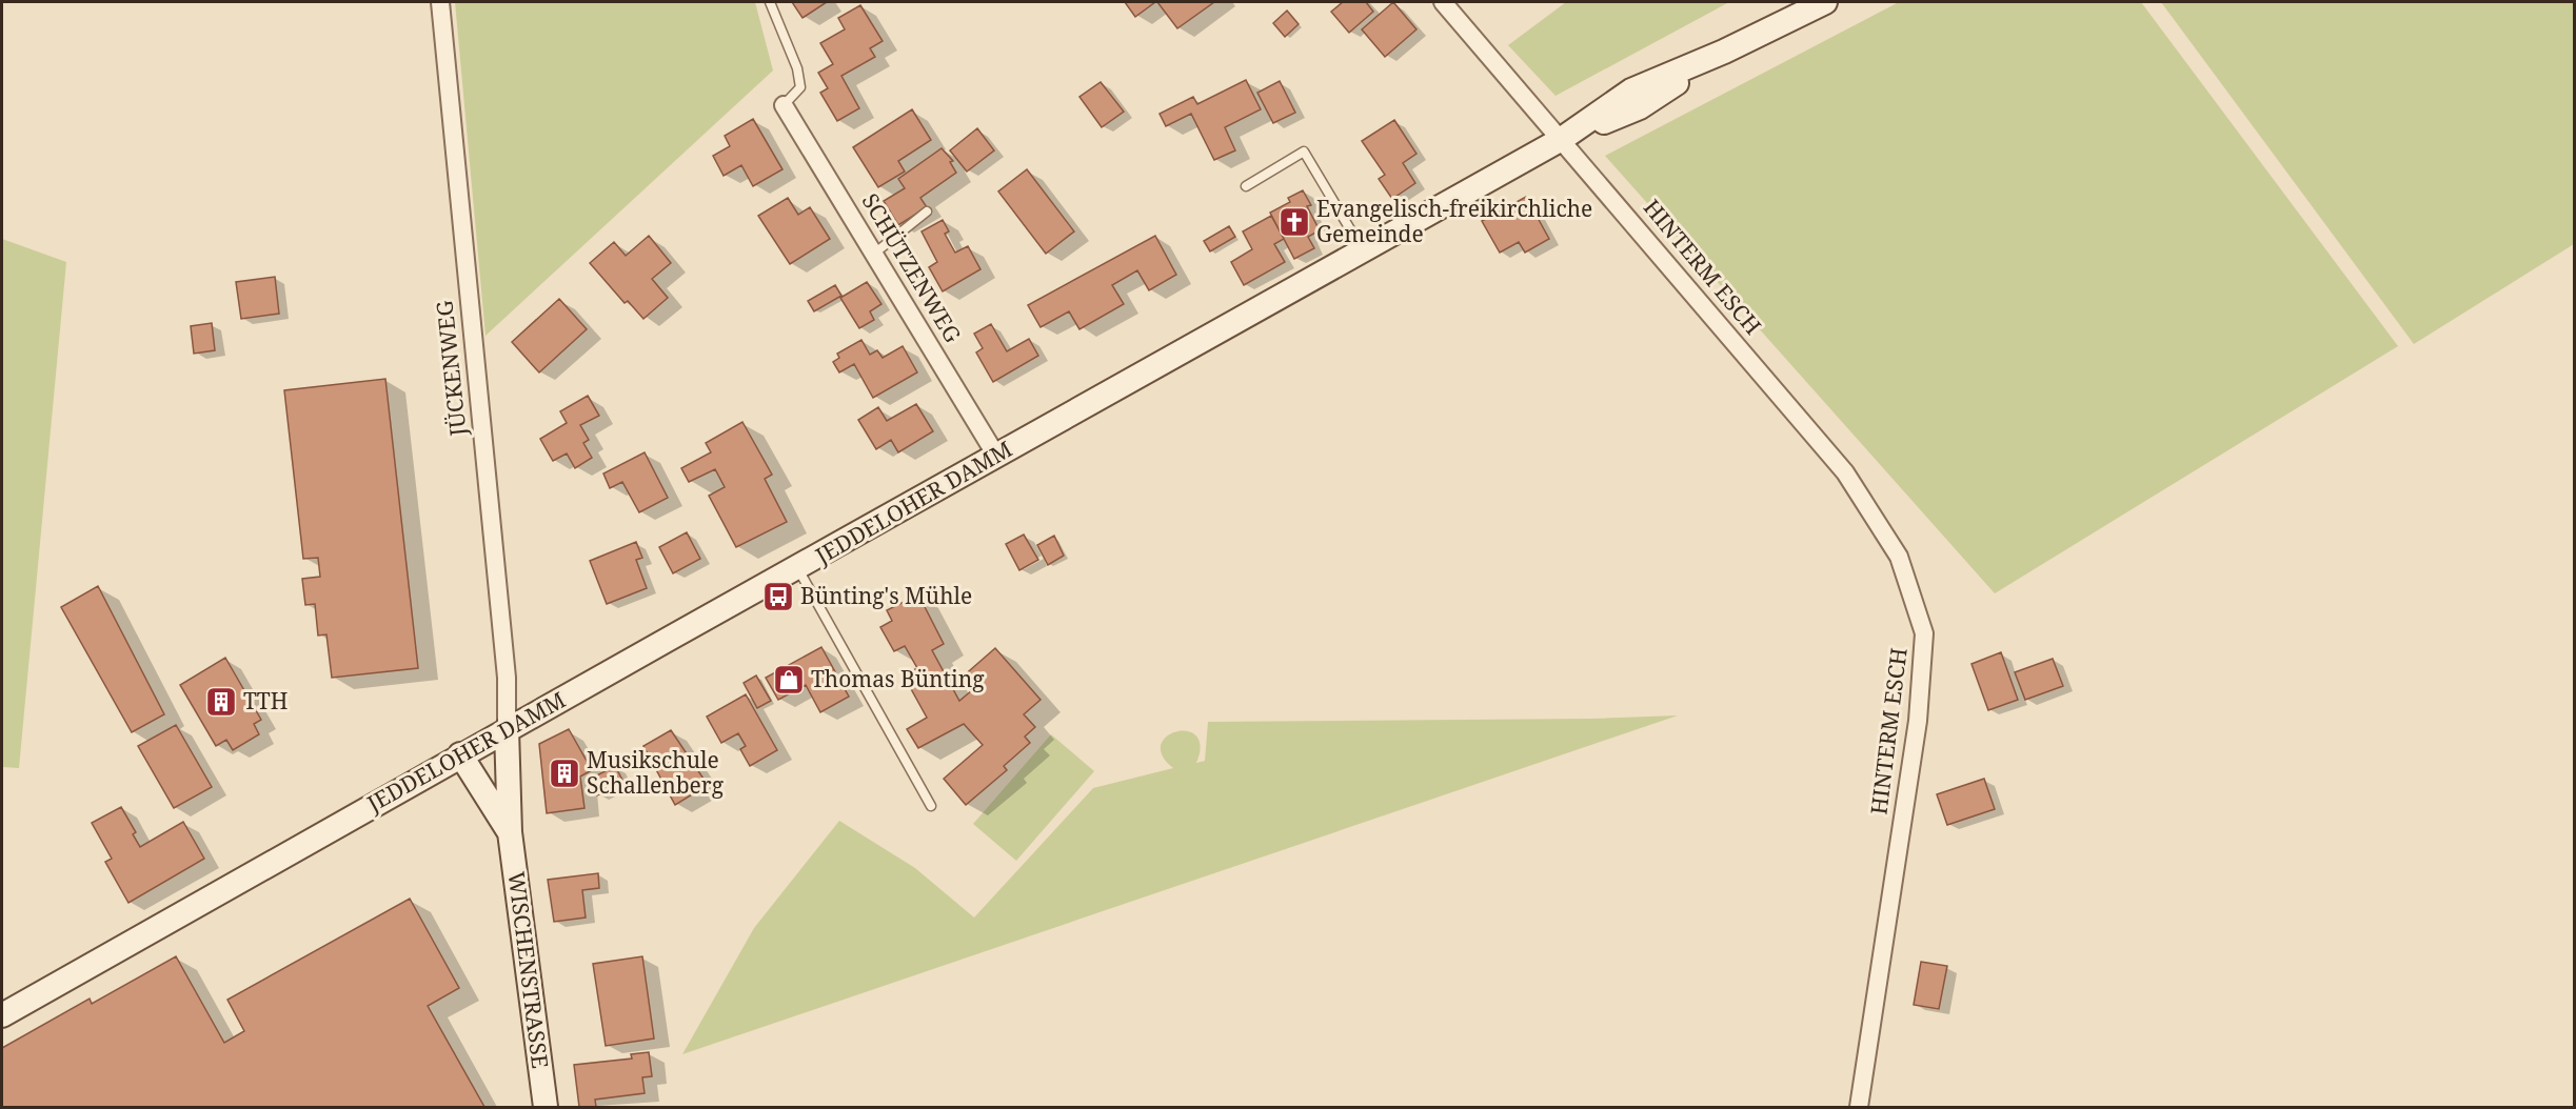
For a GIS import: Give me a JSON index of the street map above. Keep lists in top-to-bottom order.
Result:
{
  "streets": {
    "main road": ["JEDDELOHER DAMM", "WISCHENSTRASSE"],
    "street": ["HINTERM ESCH", "SCHÜTZENWEG", "JÜCKENWEG"]
  },
  "crossings": [
    ["HINTERM ESCH", "JEDDELOHER DAMM"],
    ["SCHÜTZENWEG", "JEDDELOHER DAMM"],
    ["JÜCKENWEG", "JEDDELOHER DAMM"],
    ["JÜCKENWEG", "WISCHENSTRASSE"],
    ["JEDDELOHER DAMM", "WISCHENSTRASSE"]
  ],
  "places": {
    "church": ["Evangelisch-freikirchliche Gemeinde"],
    "bus stop": ["Bünting's Mühle"],
    "shop": ["Thomas Bünting"],
    "building": ["TTH", "Musikschule Schallenberg"]
  }
}
